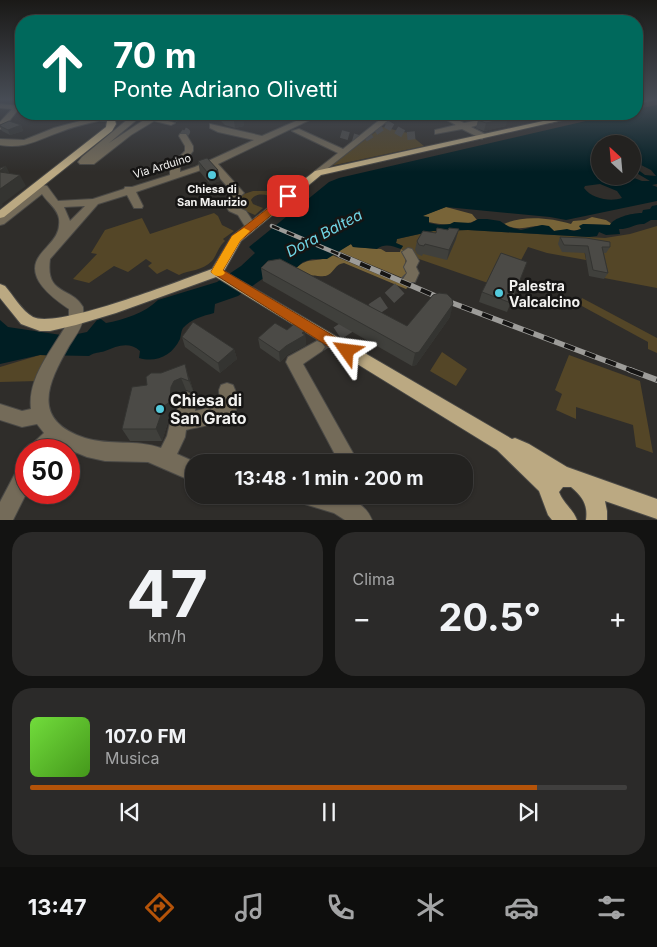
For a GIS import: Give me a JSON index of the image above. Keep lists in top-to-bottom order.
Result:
{
  "streets": {
    "street": ["Via Arduino"]
  },
  "water": ["Dora Baltea"],
  "places": ["Chiesa di San Maurizio", "Palestra Valcalcino", "Chiesa di San Grato"],
  "north": "top left",
  "page": {
    "turn": ["70 m", "Ponte Adriano Olivetti"],
    "limit": "50",
    "trip": "13:48 · 1 min · 200 m",
    "tile": [
      ["47", "km/h"],
      "Clima"
    ],
    "heat": ["−", "20.5°", "+"],
    "song": ["107.0 FM", "Musica"],
    "tabs": "13:47"
  }
}
